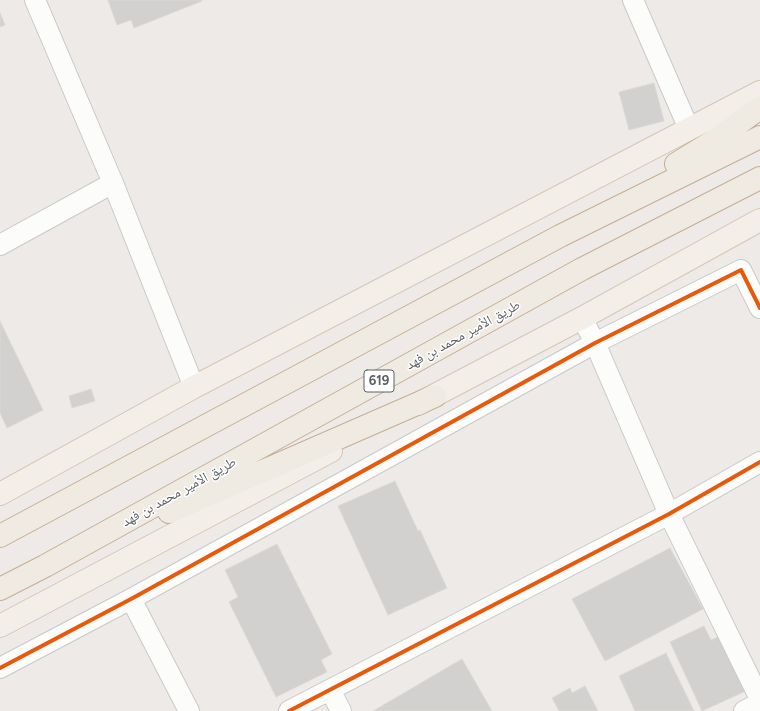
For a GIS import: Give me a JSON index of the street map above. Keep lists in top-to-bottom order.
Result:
{
  "streets": {
    "highway": ["طريق الأمير محمد بن فهد", "619"]
  }
}
